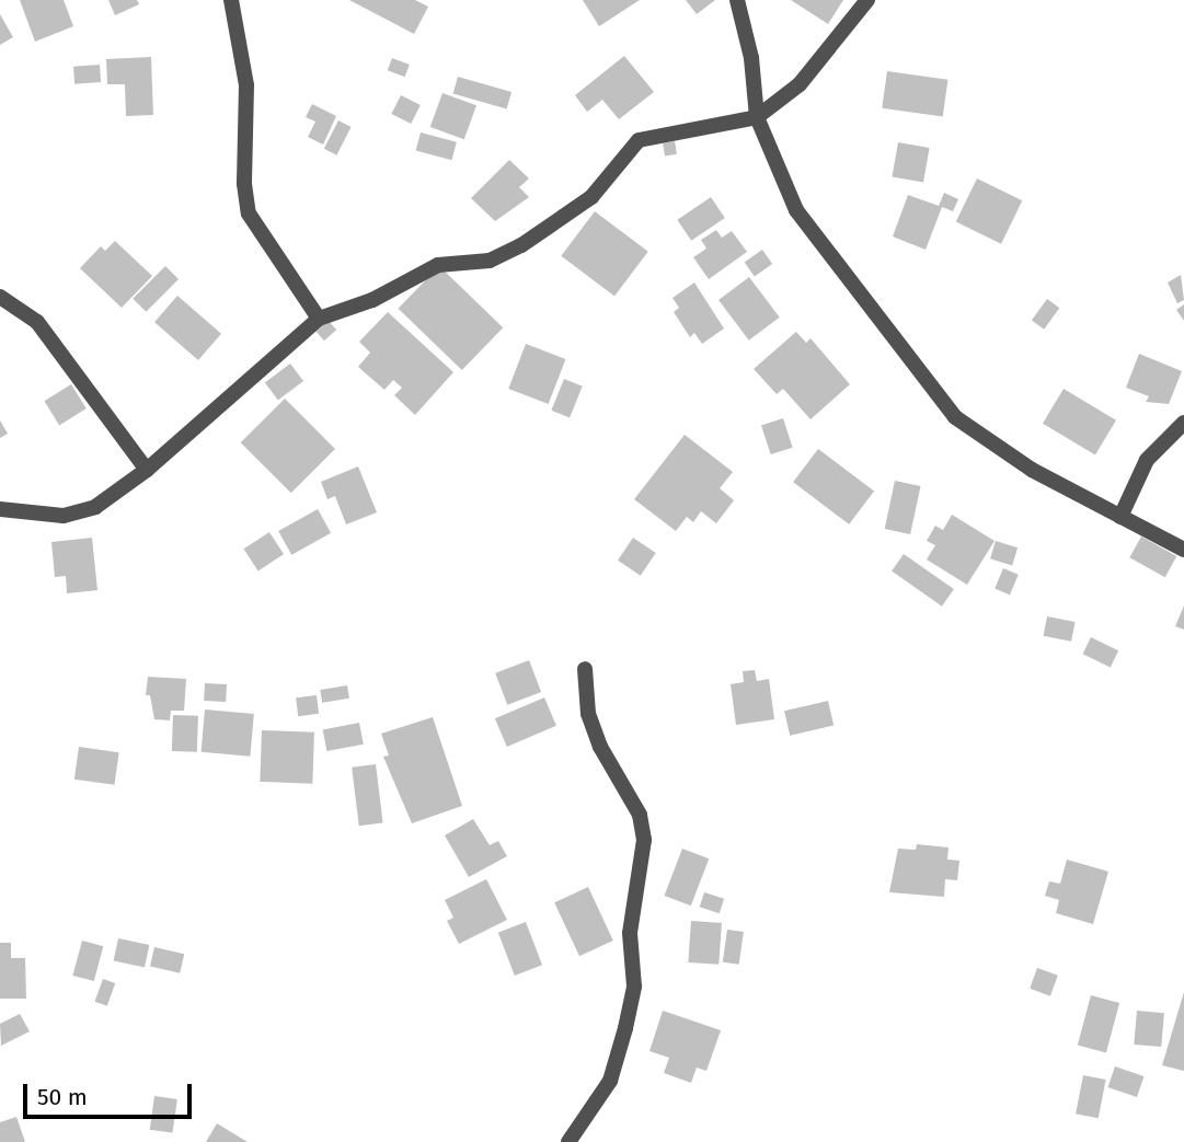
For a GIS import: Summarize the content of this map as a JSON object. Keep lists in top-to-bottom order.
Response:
{
  "scale_bar": "50 m"
}
